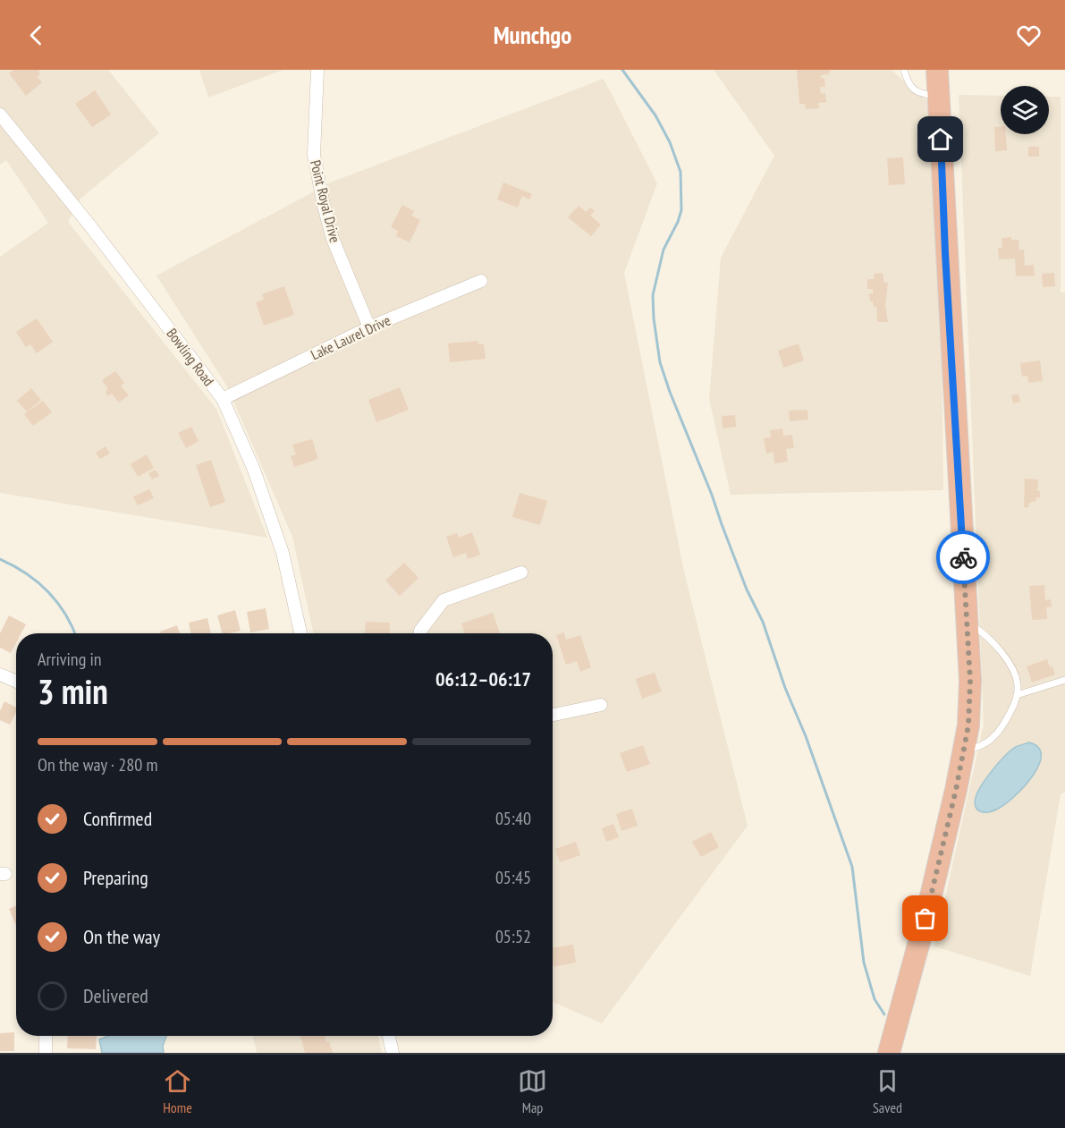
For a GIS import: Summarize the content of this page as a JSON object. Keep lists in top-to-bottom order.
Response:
{
  "streets": {
    "street": ["Point Royal Drive", "Lake Laurel Drive", "Bowling Road"]
  },
  "crossings": [
    ["Point Royal Drive", "Lake Laurel Drive"],
    ["Lake Laurel Drive", "Bowling Road"]
  ],
  "page": {
    "header": "Munchgo",
    "heading": ["3 min", "Arriving in", "06:12–06:17"],
    "bar": "On the way · 280 m",
    "list": [
      ["Confirmed", "05:40"],
      ["Preparing", "05:45"],
      ["On the way", "05:52"],
      "Delivered"
    ],
    "tabs": ["Home", "Map", "Saved"]
  }
}
